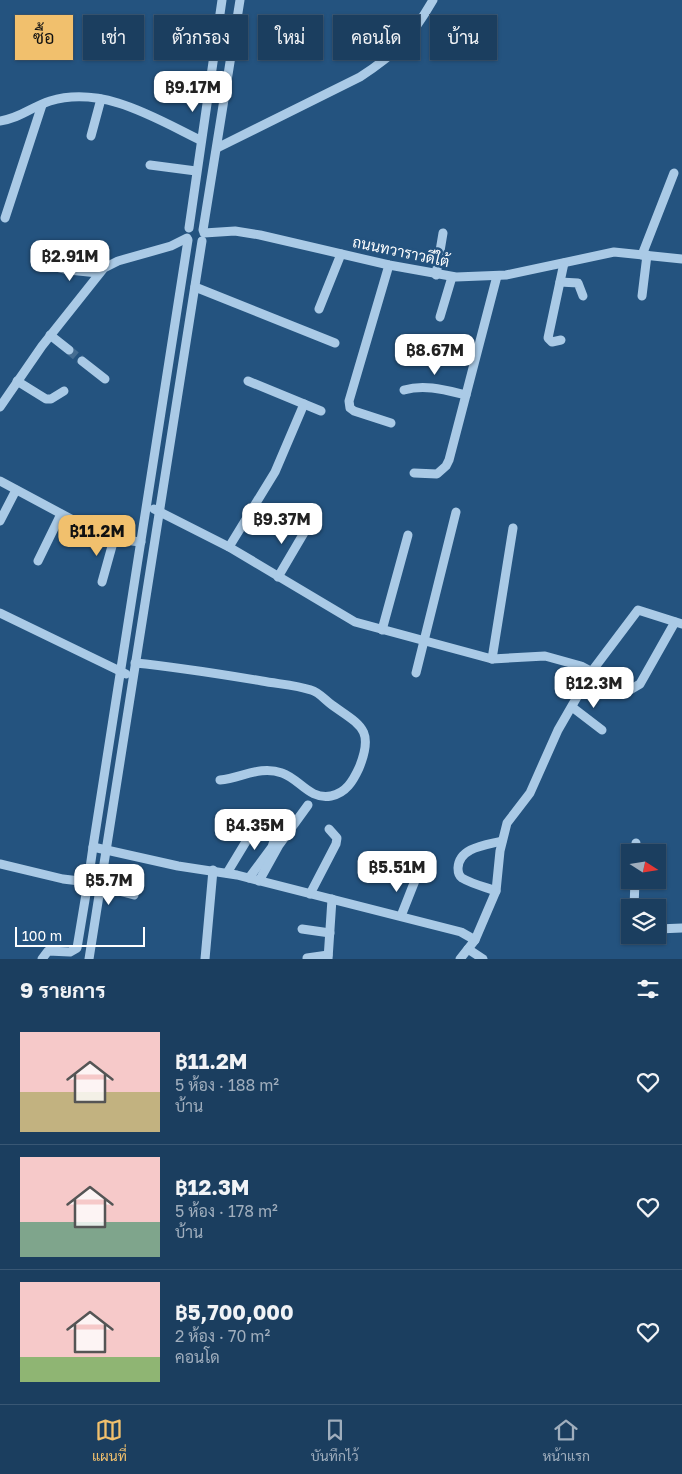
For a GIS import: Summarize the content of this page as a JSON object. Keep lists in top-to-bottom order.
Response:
{
  "streets": {
    "street": ["ถนนทวาราวดีใต้"]
  },
  "scale_bar": "100 m",
  "north": "right",
  "page": {
    "chip": [
      "ซื้อ",
      "เช่า",
      "ตัวกรอง",
      "ใหม่",
      "คอนโด",
      "บ้าน"
    ],
    "price": [
      "฿9.17M",
      "฿2.91M",
      "฿8.67M",
      "฿9.37M",
      "฿11.2M",
      "฿12.3M",
      "฿4.35M",
      "฿5.51M",
      "฿5.7M"
    ],
    "scale": "100 m",
    "heading": "9 รายการ",
    "list": [
      {
        "name": "฿11.2M",
        "note": "5 ห้อง · 188 m² · บ้าน"
      },
      {
        "name": "฿12.3M",
        "note": "5 ห้อง · 178 m² · บ้าน"
      },
      {
        "name": "฿5,700,000",
        "note": "2 ห้อง · 70 m² · คอนโด"
      }
    ],
    "tabs": ["แผนที่", "บันทึกไว้", "หน้าแรก"]
  }
}
